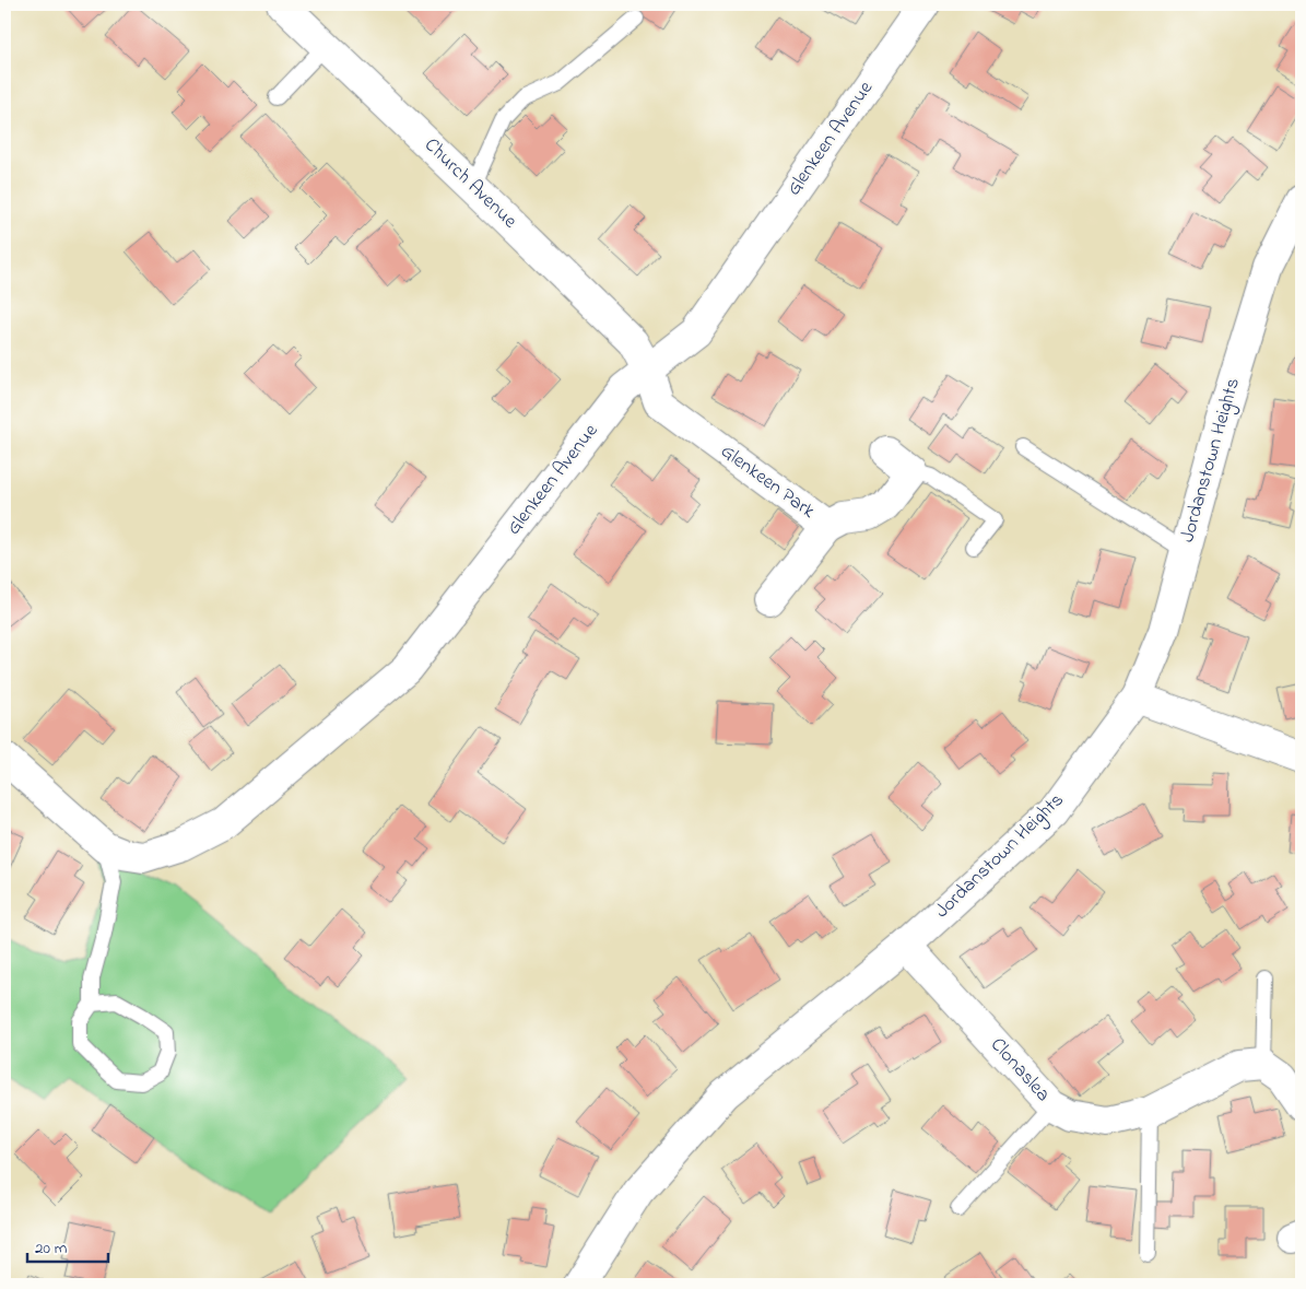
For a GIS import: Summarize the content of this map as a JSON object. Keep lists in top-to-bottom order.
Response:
{
  "streets": {
    "street": [
      "Glenkeen Avenue",
      "Church Avenue",
      "Jordanstown Heights",
      "Glenkeen Park",
      "Clonaslea"
    ]
  },
  "crossings": [
    ["Glenkeen Avenue", "Church Avenue"],
    ["Glenkeen Avenue", "Glenkeen Park"],
    ["Church Avenue", "Glenkeen Park"],
    ["Jordanstown Heights", "Clonaslea"]
  ],
  "scale_bar": "20 m"
}
